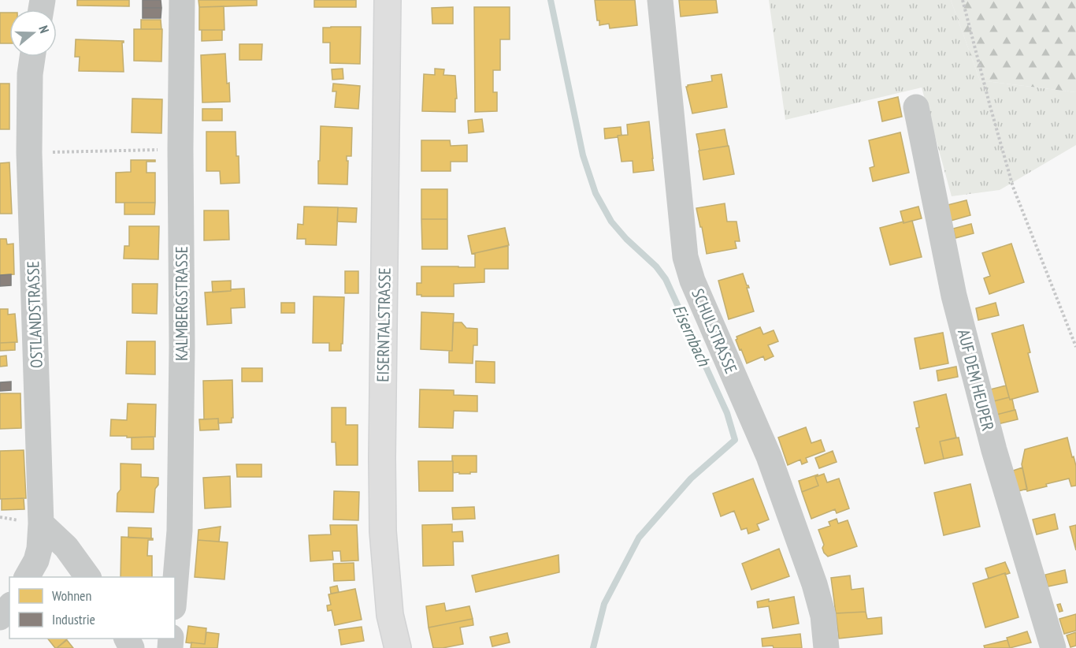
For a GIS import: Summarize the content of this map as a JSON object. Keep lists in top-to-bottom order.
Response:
{
  "streets": {
    "main road": ["EISERNTALSTRASSE"],
    "street": [
      "KALMBERGSTRASSE",
      "OSTLANDSTRASSE",
      "SCHULSTRASSE",
      "AUF DEM HEUPER"
    ]
  },
  "water": ["Eisernbach"],
  "legend": ["Wohnen", "Industrie"],
  "north": "right"
}
